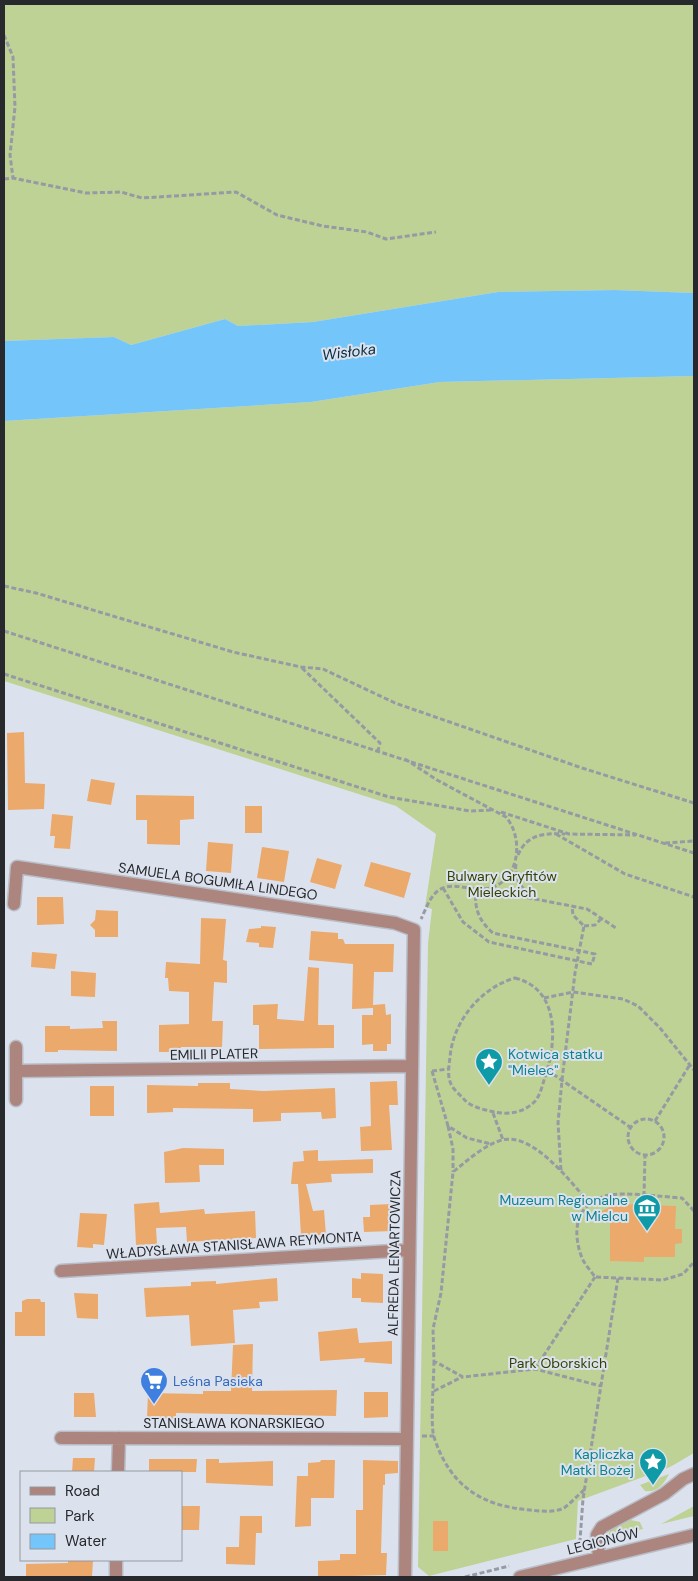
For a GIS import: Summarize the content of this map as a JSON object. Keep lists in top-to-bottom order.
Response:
{
  "streets": {
    "street": [
      "SAMUELA BOGUMIŁA LINDEGO",
      "EMILII PLATER",
      "WŁADYSŁAWA STANISŁAWA REYMONTA",
      "ALFREDA LENARTOWICZA",
      "STANISŁAWA KONARSKIEGO",
      "LEGIONÓW"
    ]
  },
  "crossings": [
    ["SAMUELA BOGUMIŁA LINDEGO", "ALFREDA LENARTOWICZA"],
    ["EMILII PLATER", "ALFREDA LENARTOWICZA"],
    ["WŁADYSŁAWA STANISŁAWA REYMONTA", "ALFREDA LENARTOWICZA"],
    ["ALFREDA LENARTOWICZA", "STANISŁAWA KONARSKIEGO"]
  ],
  "water": ["Wisłoka"],
  "parks": ["Bulwary Gryfitów Mieleckich", "Park Oborskich"],
  "places": {
    "place": ["Kotwica statku \"Mielec\"", "Kapliczka Matki Bożej"],
    "museum": ["Muzeum Regionalne w Mielcu"],
    "supermarket": ["Leśna Pasieka"]
  },
  "legend": ["Road", "Park", "Water"]
}
